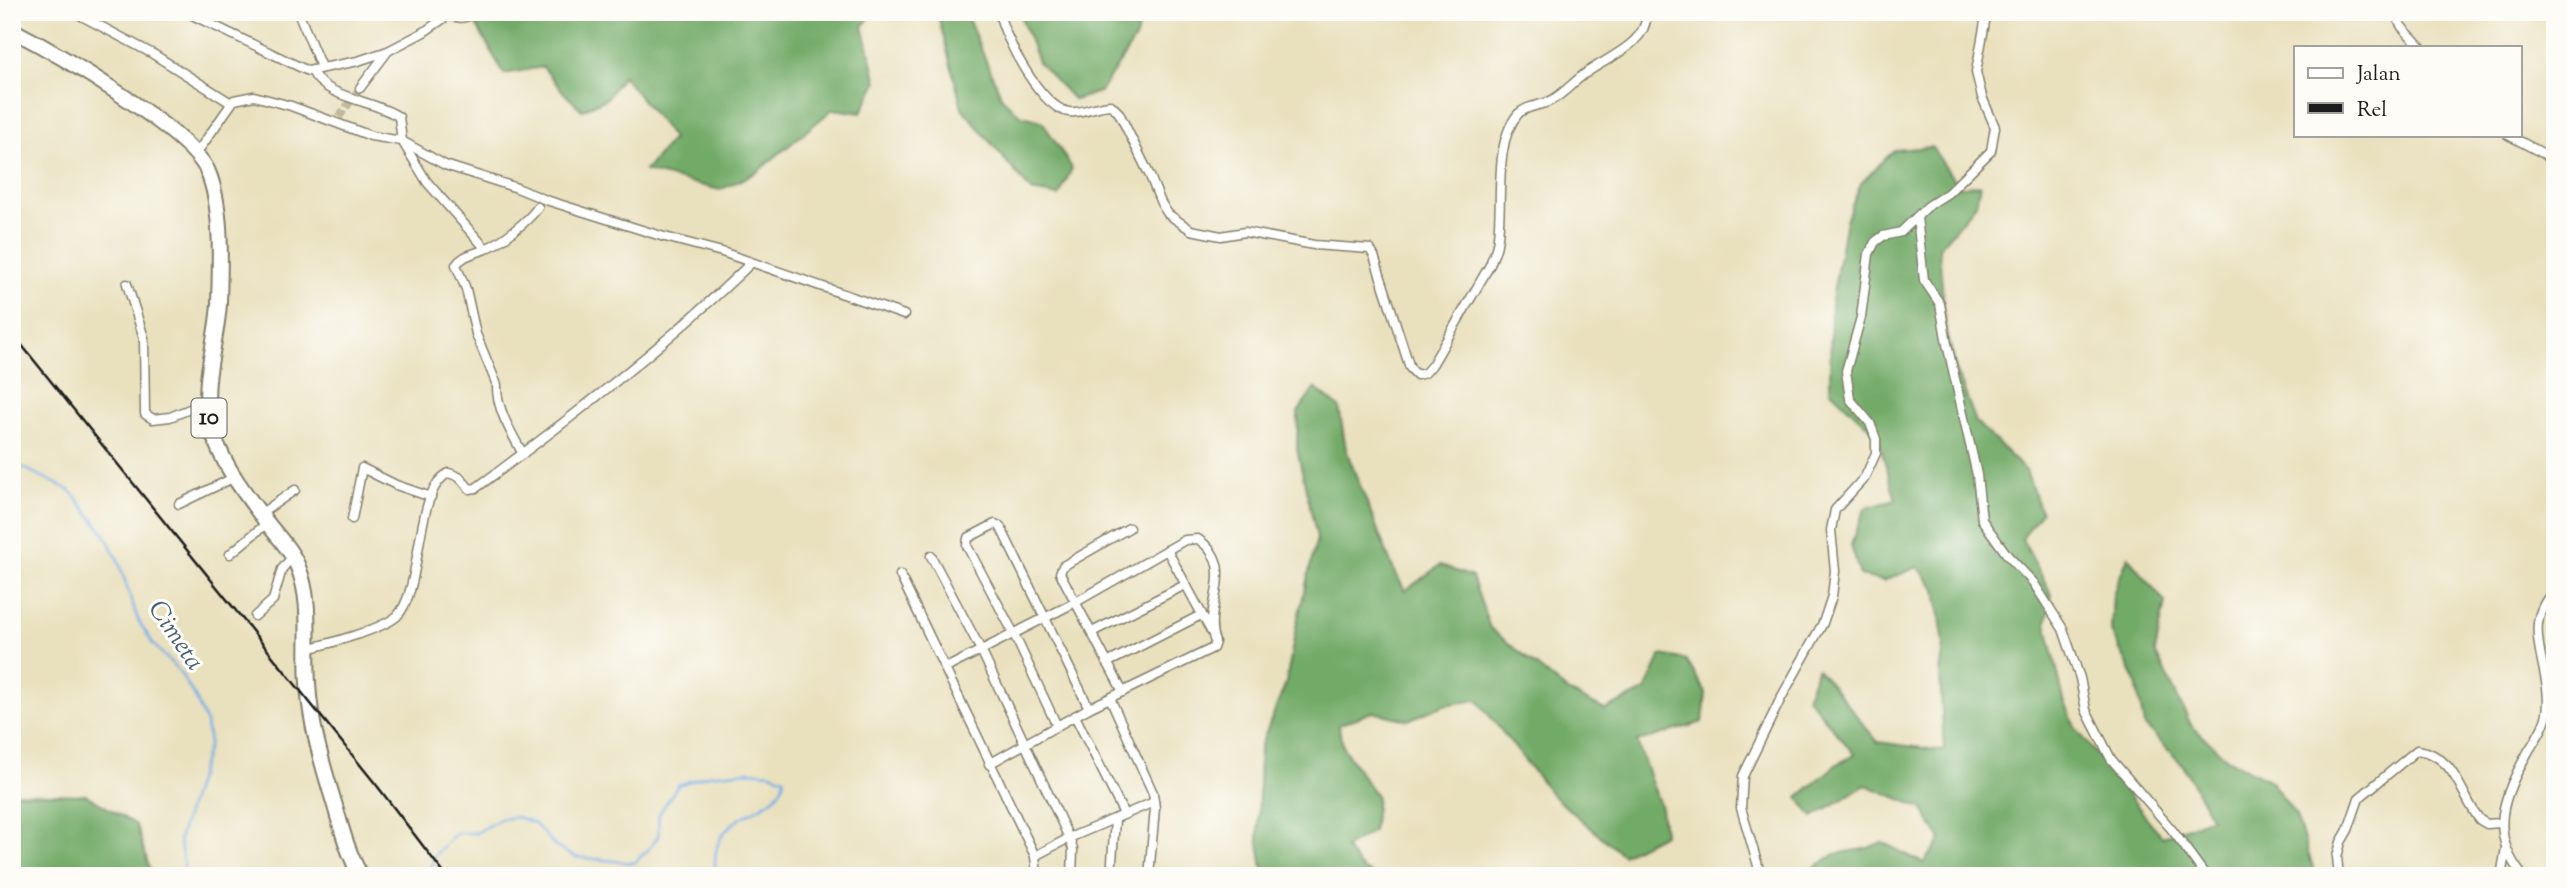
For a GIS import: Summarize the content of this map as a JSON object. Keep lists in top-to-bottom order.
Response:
{
  "streets": {
    "highway": ["10"]
  },
  "water": ["Cimeta"],
  "legend": ["Jalan", "Rel"]
}
